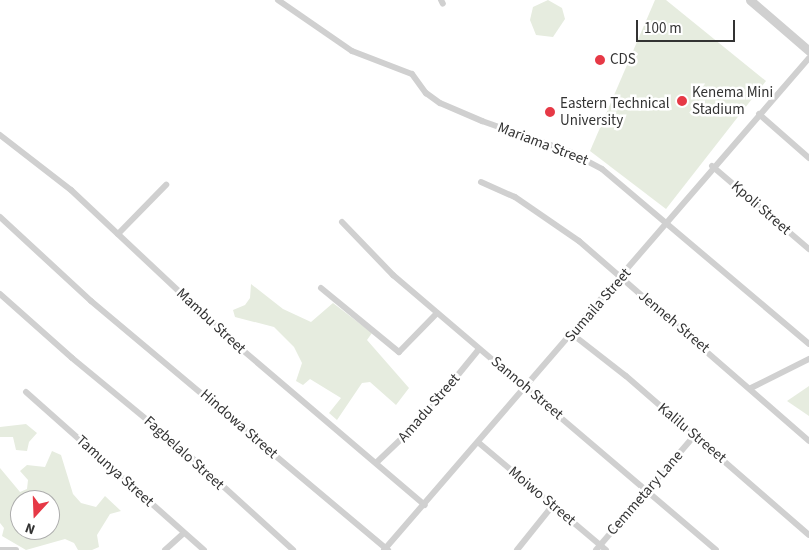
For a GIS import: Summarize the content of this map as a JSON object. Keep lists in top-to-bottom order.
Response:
{
  "streets": {
    "street": [
      "Mariama Street",
      "Kpoli Street",
      "Sumaila Street",
      "Mambu Street",
      "Jenneh Street",
      "Sannoh Street",
      "Amadu Street",
      "Hindowa Street",
      "Kalilu Streeet",
      "Fagbelalo Street",
      "Tamunya Street",
      "Cemmetary Lane",
      "Moiwo Street"
    ]
  },
  "crossings": [
    ["Mariama Street", "Sumaila Street"],
    ["Kpoli Street", "Sumaila Street"],
    ["Sumaila Street", "Mambu Street"],
    ["Sumaila Street", "Jenneh Street"],
    ["Sumaila Street", "Sannoh Street"],
    ["Sumaila Street", "Hindowa Street"],
    ["Sumaila Street", "Kalilu Streeet"],
    ["Sumaila Street", "Moiwo Street"],
    ["Mambu Street", "Amadu Street"],
    ["Sannoh Street", "Amadu Street"],
    ["Sannoh Street", "Cemmetary Lane"],
    ["Kalilu Streeet", "Cemmetary Lane"],
    ["Cemmetary Lane", "Moiwo Street"]
  ],
  "places": ["CDS", "Kenema Mini Stadium", "Eastern Technical University"],
  "scale_bar": "100 m",
  "north": "bottom"
}
